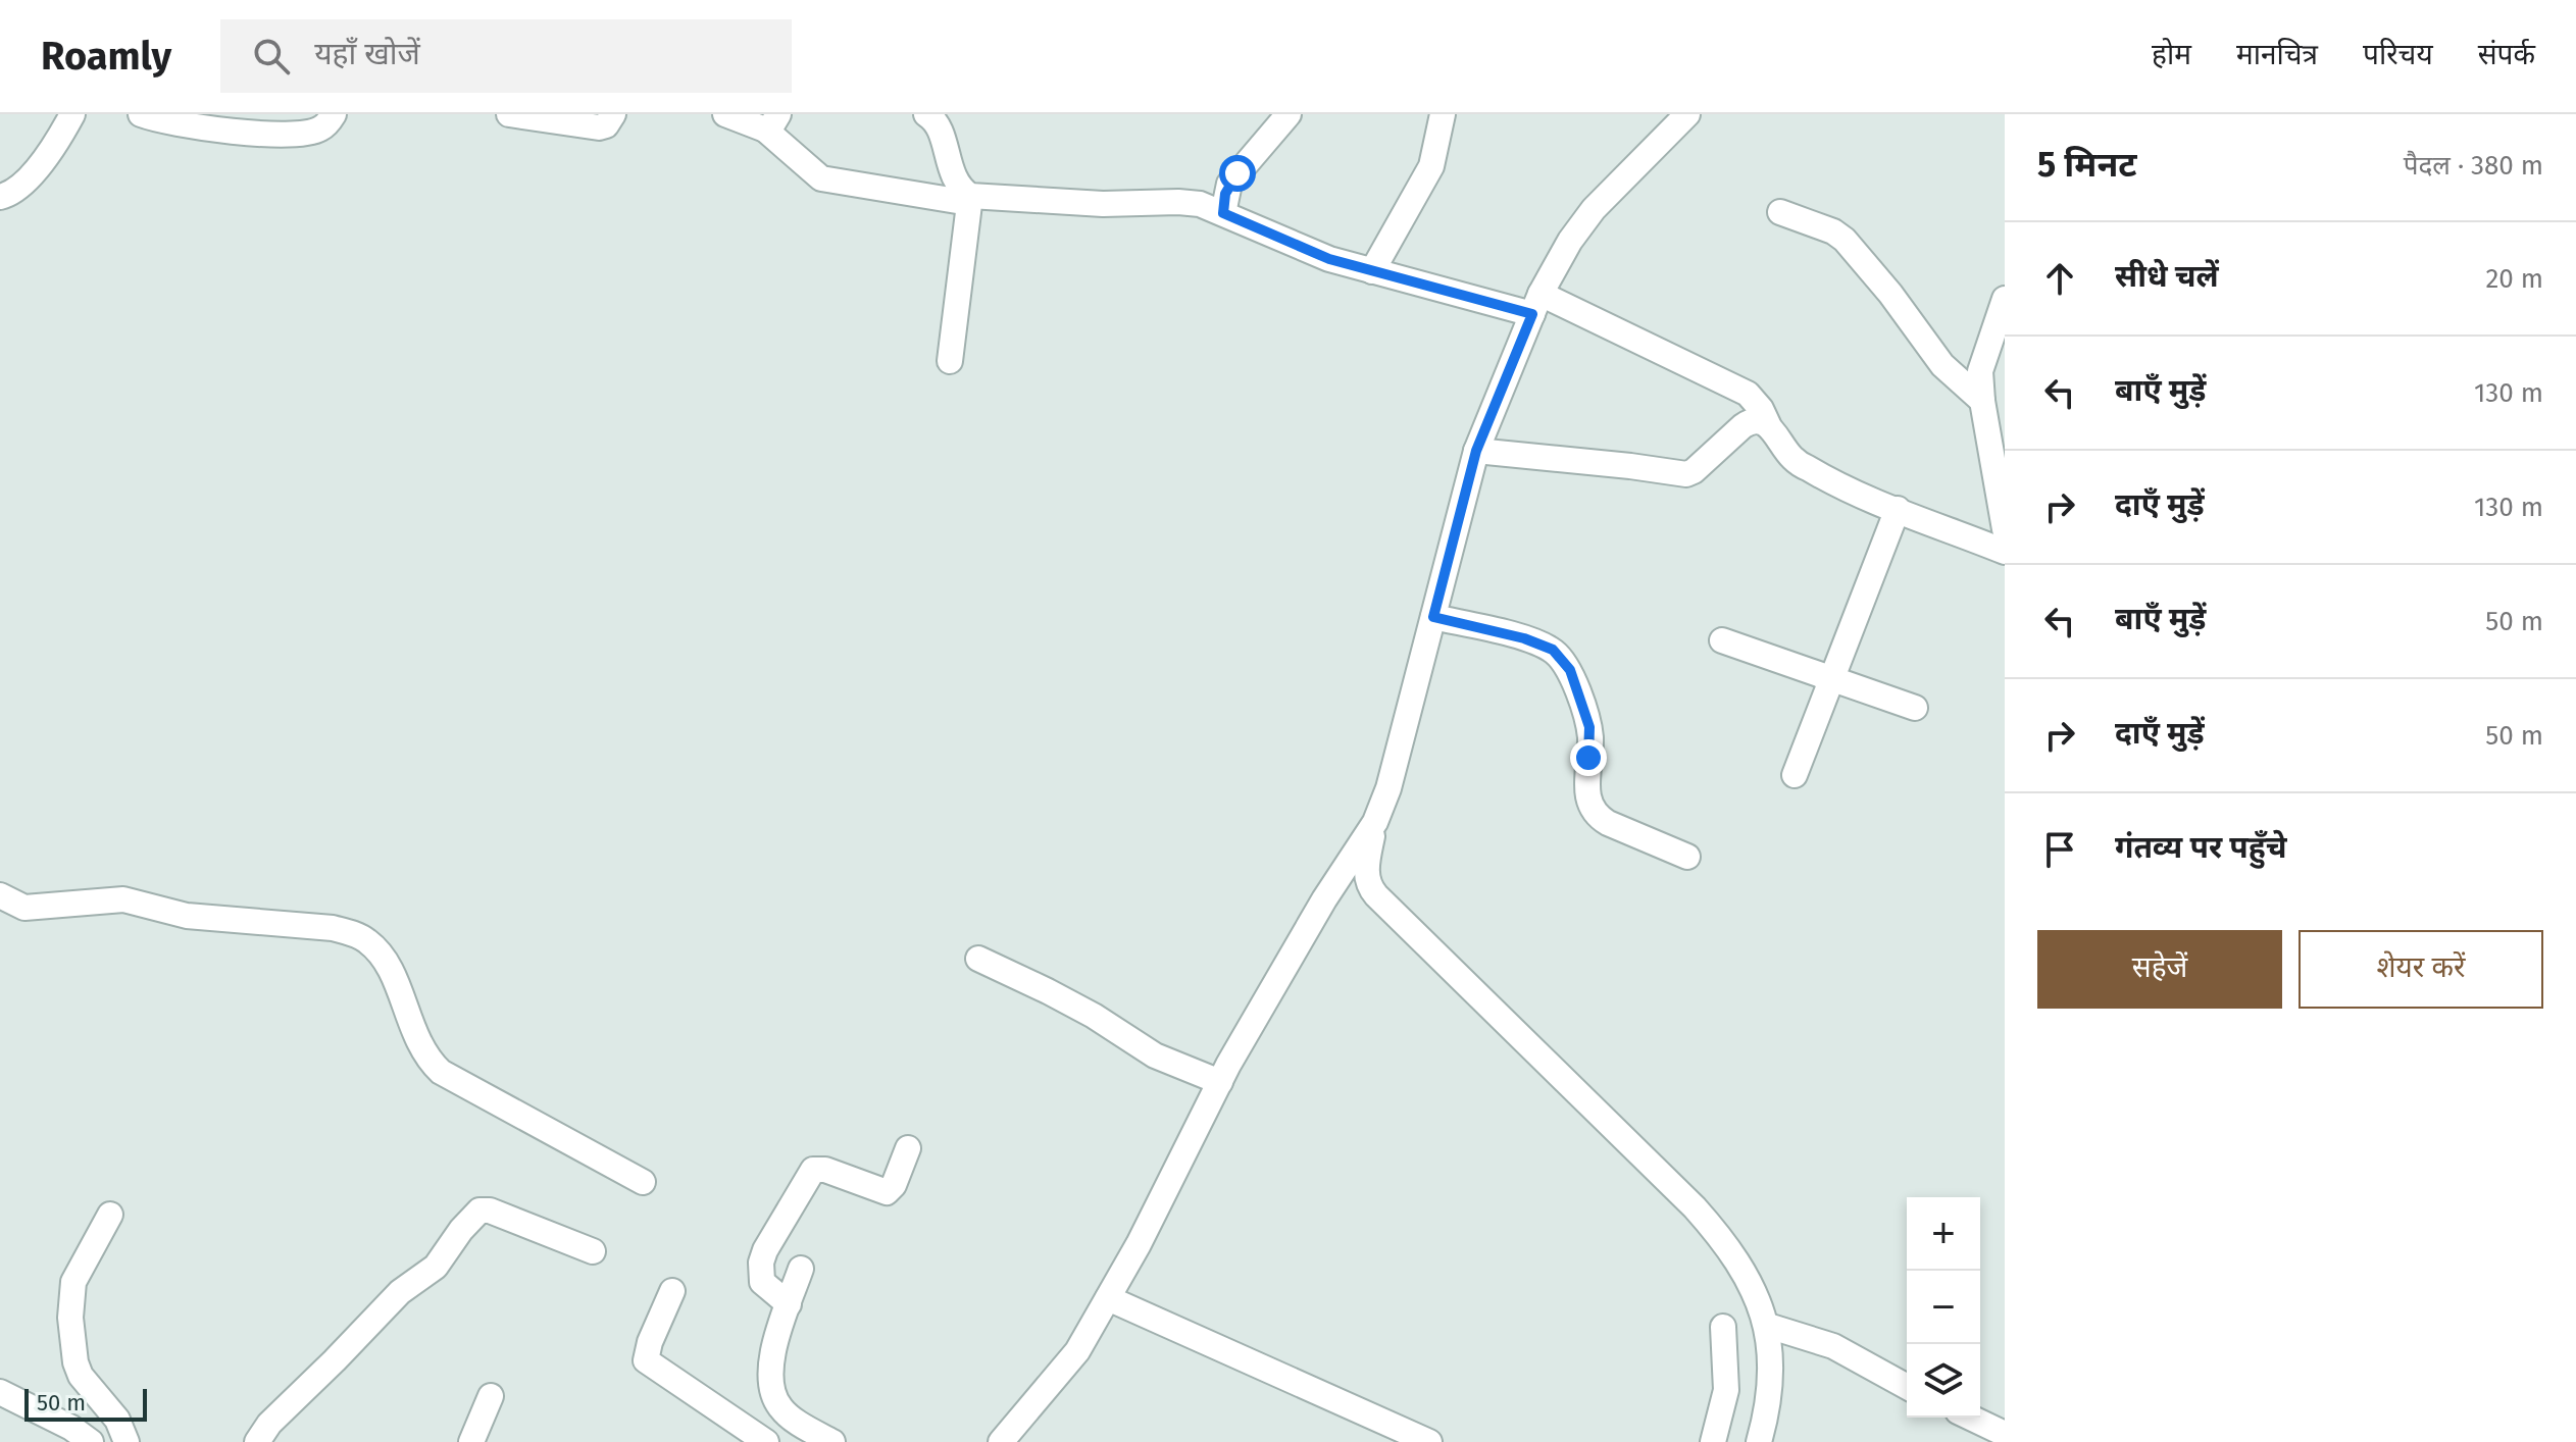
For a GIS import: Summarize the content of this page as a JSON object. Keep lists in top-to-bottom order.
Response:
{
  "scale_bar": "50 m",
  "page": {
    "header": "Roamly",
    "search": "यहाँ खोजें",
    "nav": [
      "होम",
      "मानचित्र",
      "परिचय",
      "संपर्क"
    ],
    "heading": ["5 मिनट", "पैदल · 380 m"],
    "list": [
      ["सीधे चलें", "20 m"],
      ["बाएँ मुड़ें", "130 m"],
      ["दाएँ मुड़ें", "130 m"],
      ["बाएँ मुड़ें", "50 m"],
      ["दाएँ मुड़ें", "50 m"],
      "गंतव्य पर पहुँचे"
    ],
    "buttons": ["सहेजें", "शेयर करें"],
    "map_buttons": ["+", "−"],
    "scale": "50 m"
  }
}
